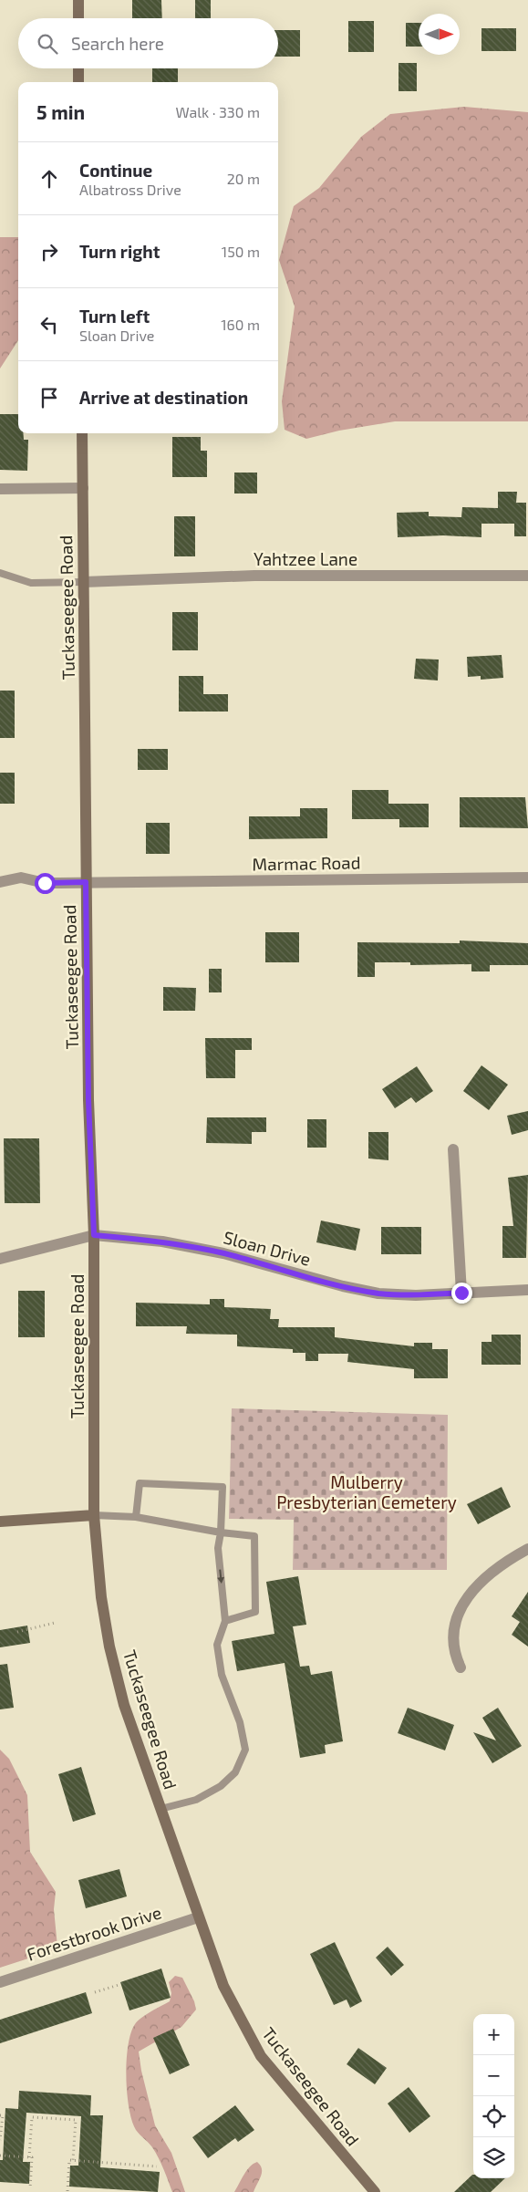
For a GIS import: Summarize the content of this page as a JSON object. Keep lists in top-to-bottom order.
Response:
{
  "streets": {
    "street": [
      "Yahtzee Lane",
      "Tuckaseegee Road",
      "Marmac Road",
      "Sloan Drive",
      "Forestbrook Drive"
    ]
  },
  "crossings": [
    ["Yahtzee Lane", "Tuckaseegee Road"],
    ["Tuckaseegee Road", "Marmac Road"],
    ["Tuckaseegee Road", "Sloan Drive"],
    ["Tuckaseegee Road", "Forestbrook Drive"]
  ],
  "parks": ["Mulberry Presbyterian Cemetery"],
  "north": "right",
  "page": {
    "search": "Search here",
    "heading": ["5 min", "Walk · 330 m"],
    "list": [
      ["Continue", "Albatross Drive", "20 m"],
      ["Turn right", "150 m"],
      ["Turn left", "Sloan Drive", "160 m"],
      "Arrive at destination"
    ],
    "map_buttons": ["+", "−"]
  }
}
